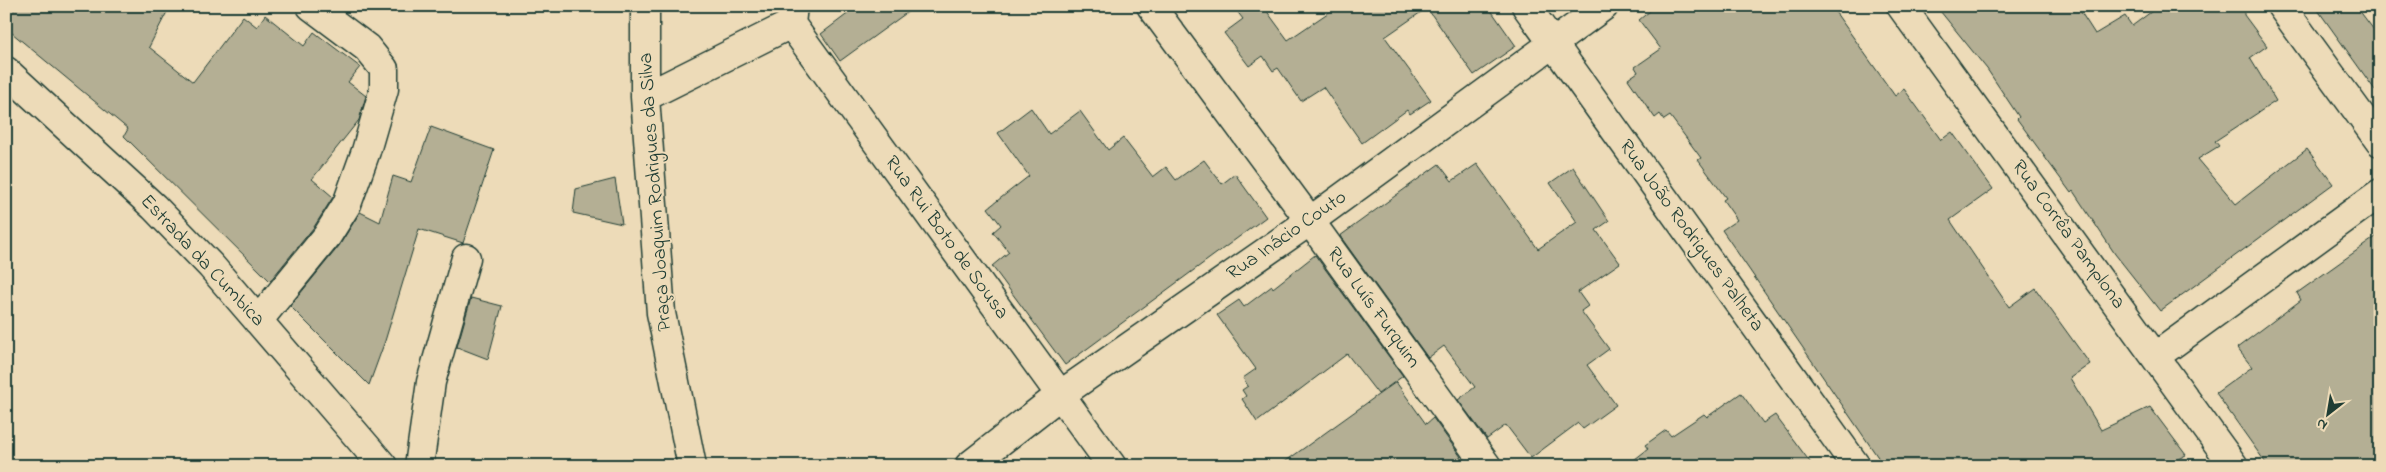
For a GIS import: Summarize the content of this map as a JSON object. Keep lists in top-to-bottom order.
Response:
{
  "streets": {
    "street": [
      "Praça Joaquim Rodrigues da Silva",
      "Rua Corrêa Pamplona",
      "Rua Inácio Couto",
      "Rua João Rodrigues Palheta",
      "Rua Rui Boto de Sousa",
      "Estrada da Cumbica",
      "Rua Luís Furquim"
    ]
  },
  "crossings": [
    ["Rua Inácio Couto", "Rua João Rodrigues Palheta"],
    ["Rua Inácio Couto", "Rua Rui Boto de Sousa"],
    ["Rua Inácio Couto", "Rua Luís Furquim"]
  ],
  "north": "bottom left"
}
